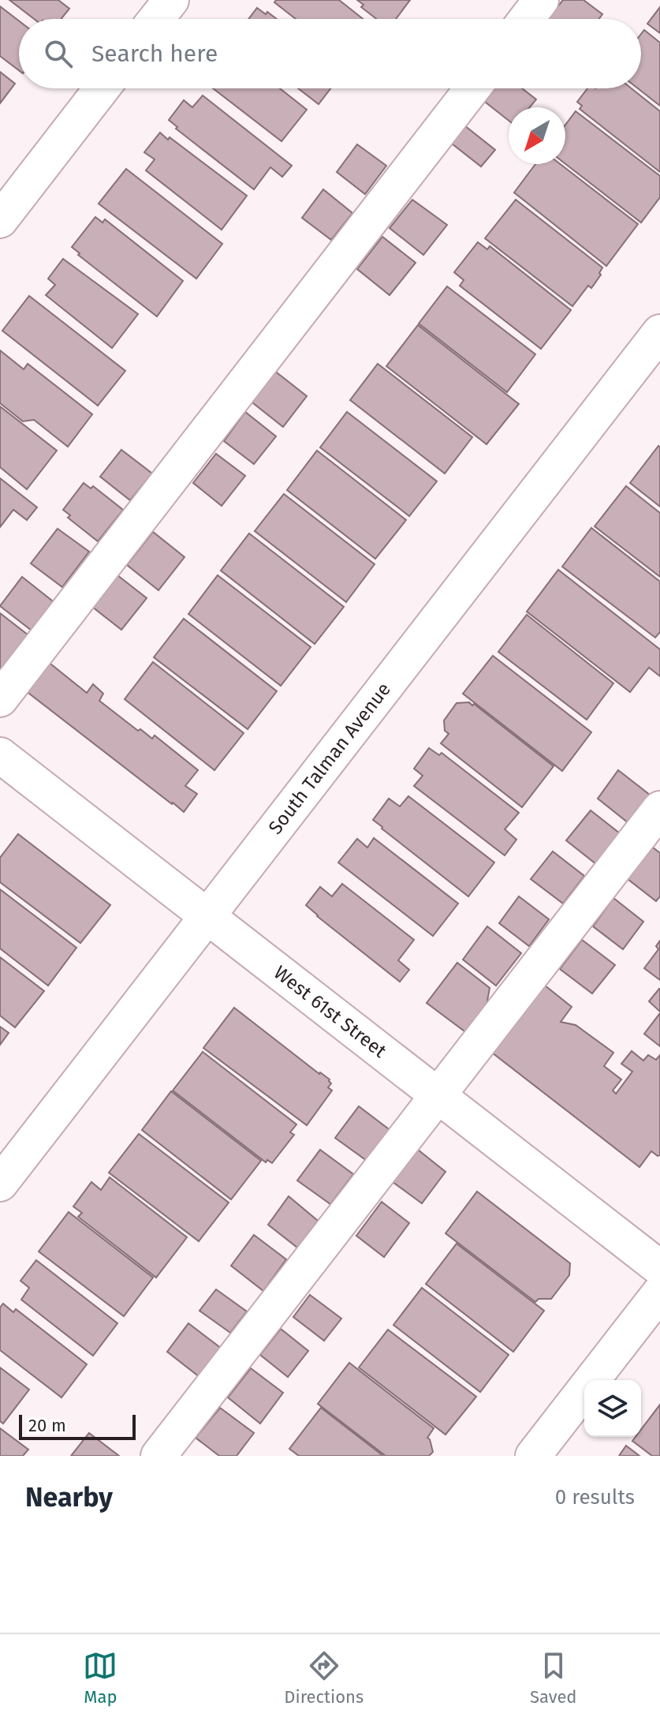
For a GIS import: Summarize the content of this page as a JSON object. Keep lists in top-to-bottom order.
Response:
{
  "streets": {
    "street": ["South Talman Avenue", "West 61st Street"]
  },
  "crossings": [
    ["South Talman Avenue", "West 61st Street"]
  ],
  "scale_bar": "20 m",
  "north": "bottom left",
  "page": {
    "search": "Search here",
    "scale": "20 m",
    "heading": ["Nearby", "0 results"],
    "nav": ["Map", "Directions", "Saved"]
  }
}
